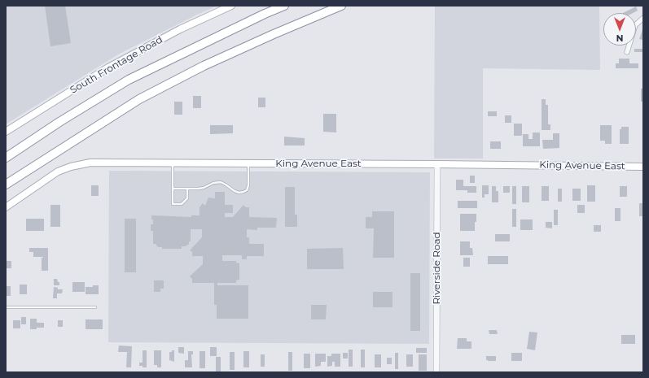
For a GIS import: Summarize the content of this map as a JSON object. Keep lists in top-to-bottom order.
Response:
{
  "streets": {
    "main road": ["South Frontage Road", "King Avenue East"],
    "street": ["Riverside Road"]
  },
  "crossings": [
    ["King Avenue East", "Riverside Road"]
  ],
  "north": "bottom"
}
